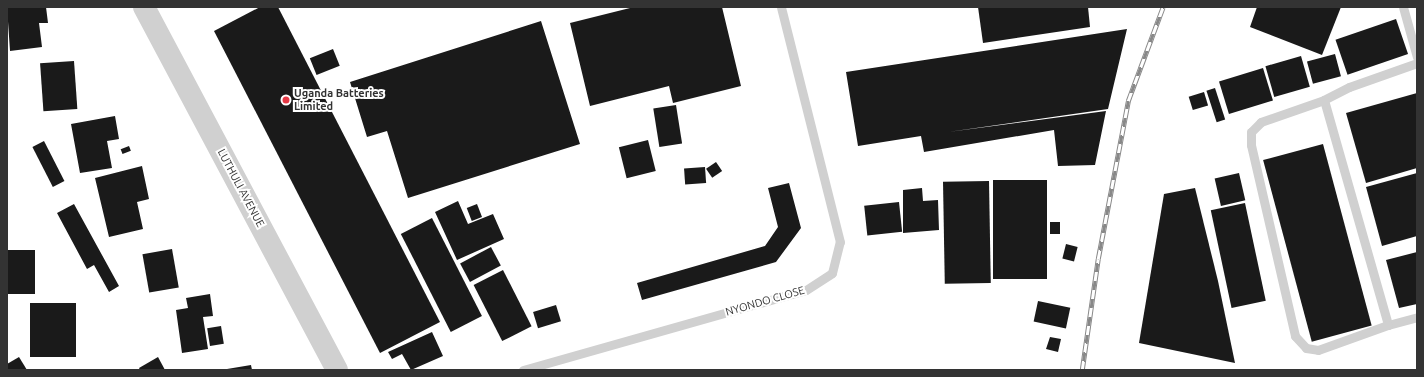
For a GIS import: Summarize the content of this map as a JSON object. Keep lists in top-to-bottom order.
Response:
{
  "streets": {
    "street": ["LUTHULI AVENUE"],
    "lane": ["NYONDO CLOSE"]
  },
  "places": ["Uganda Batteries Limited"]
}
